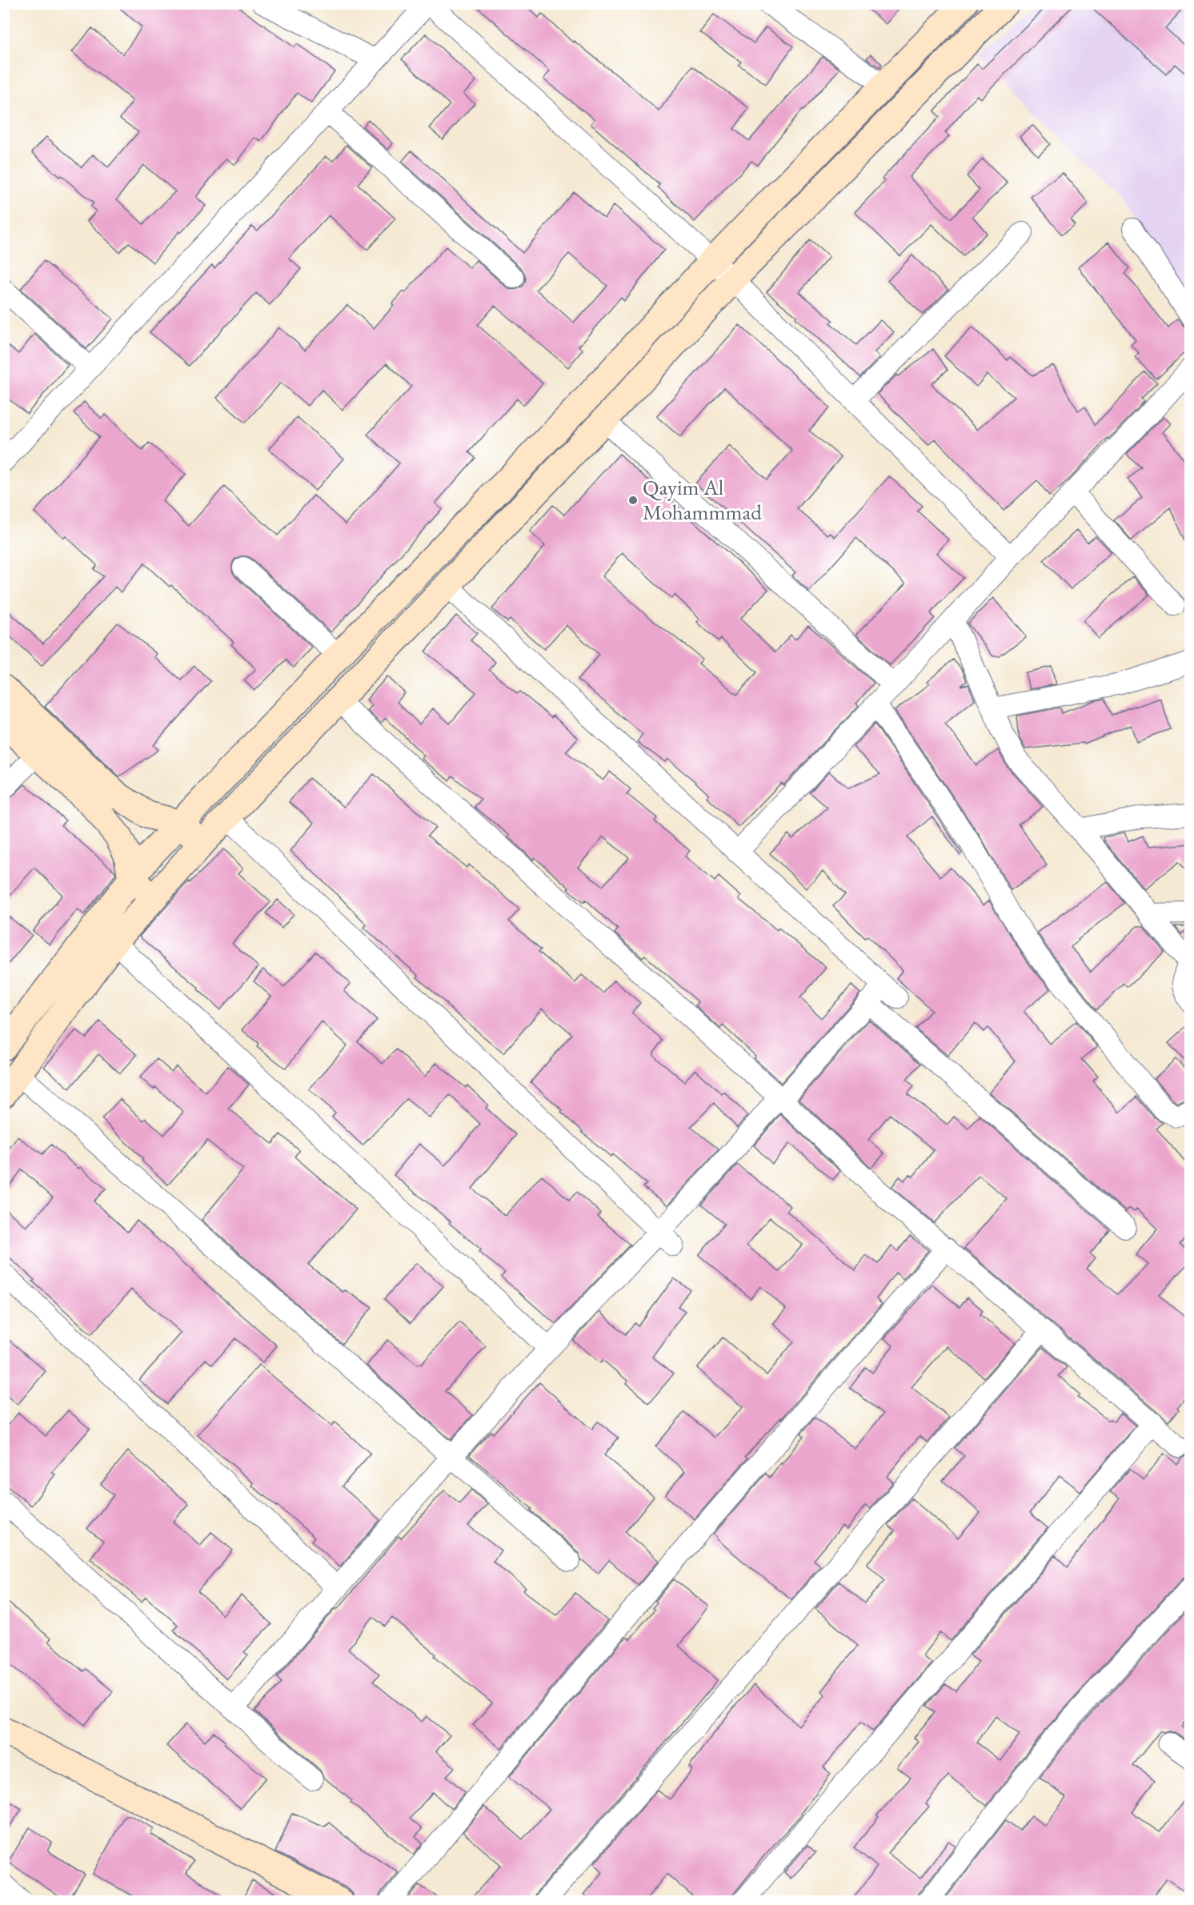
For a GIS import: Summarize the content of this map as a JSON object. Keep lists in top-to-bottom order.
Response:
{
  "places": ["Qayim Al Mohammmad"]
}
